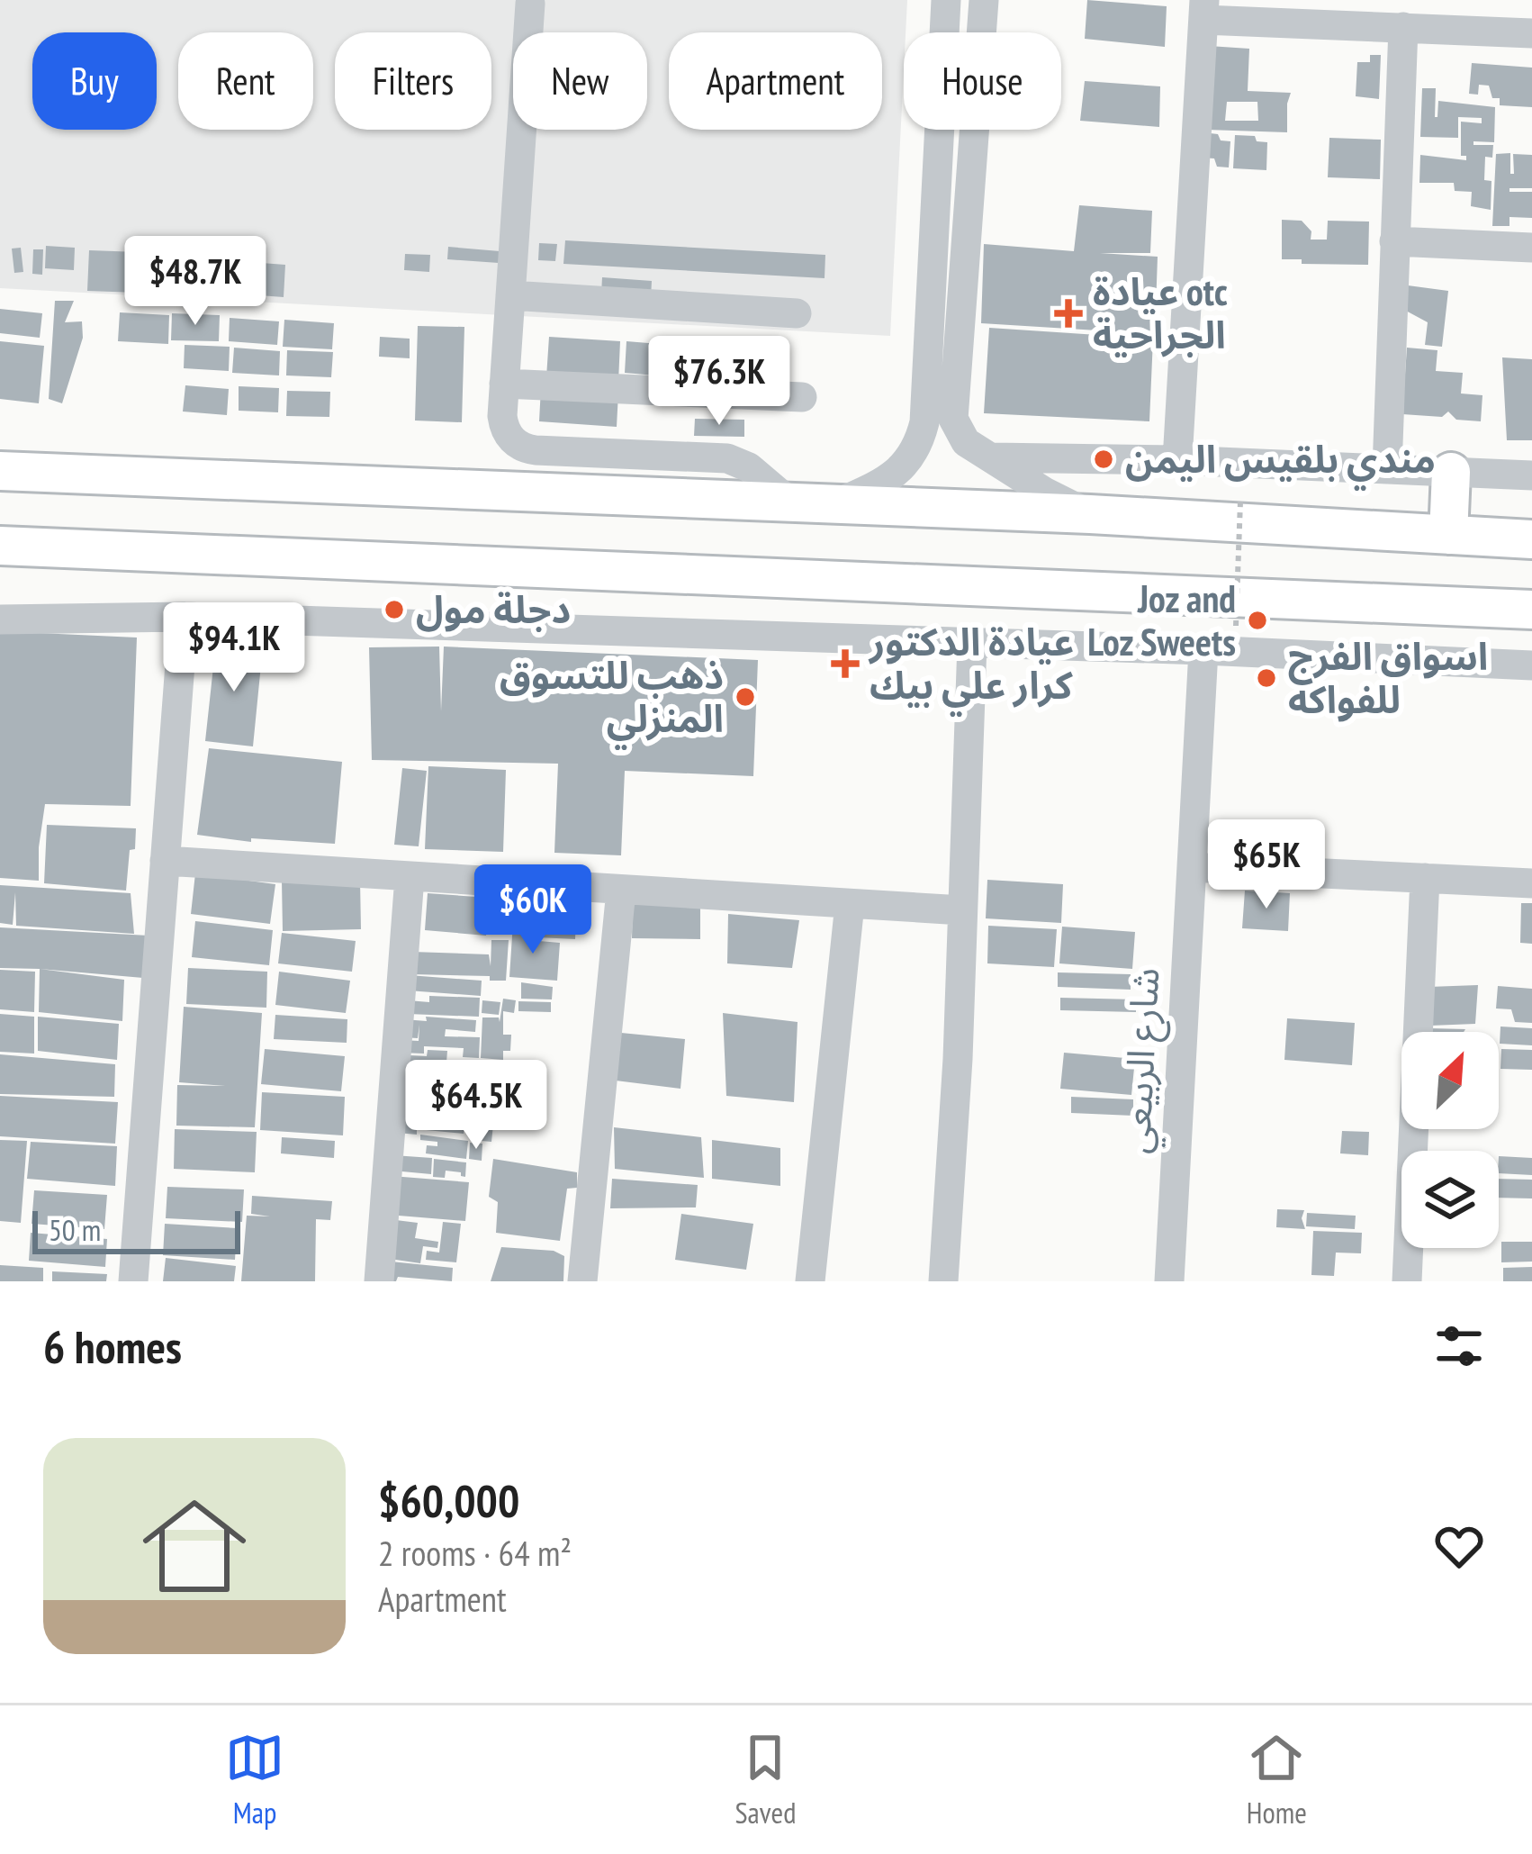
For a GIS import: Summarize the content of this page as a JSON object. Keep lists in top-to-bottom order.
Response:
{
  "streets": {
    "street": ["شارع الربيعي"]
  },
  "places": {
    "health": ["عيادة otc الجراحية", "عيادة الدكتور كرار علي بيك"],
    "other": [
      "مندي بلقيس اليمن",
      "دجلة مول",
      "Joz and Loz Sweets",
      "اسواق الفرج للفواكه",
      "ذهب للتسوق المنزلي"
    ]
  },
  "scale_bar": "50 m",
  "north": "top right",
  "page": {
    "chip": [
      "Buy",
      "Rent",
      "Filters",
      "New",
      "Apartment",
      "House"
    ],
    "price": [
      "$48.7K",
      "$76.3K",
      "$94.1K",
      "$65K",
      "$60K",
      "$64.5K"
    ],
    "scale": "50 m",
    "heading": "6 homes",
    "list": [
      {
        "name": "$60,000",
        "note": "2 rooms · 64 m² · Apartment"
      }
    ],
    "tabs": ["Map", "Saved", "Home"]
  }
}
